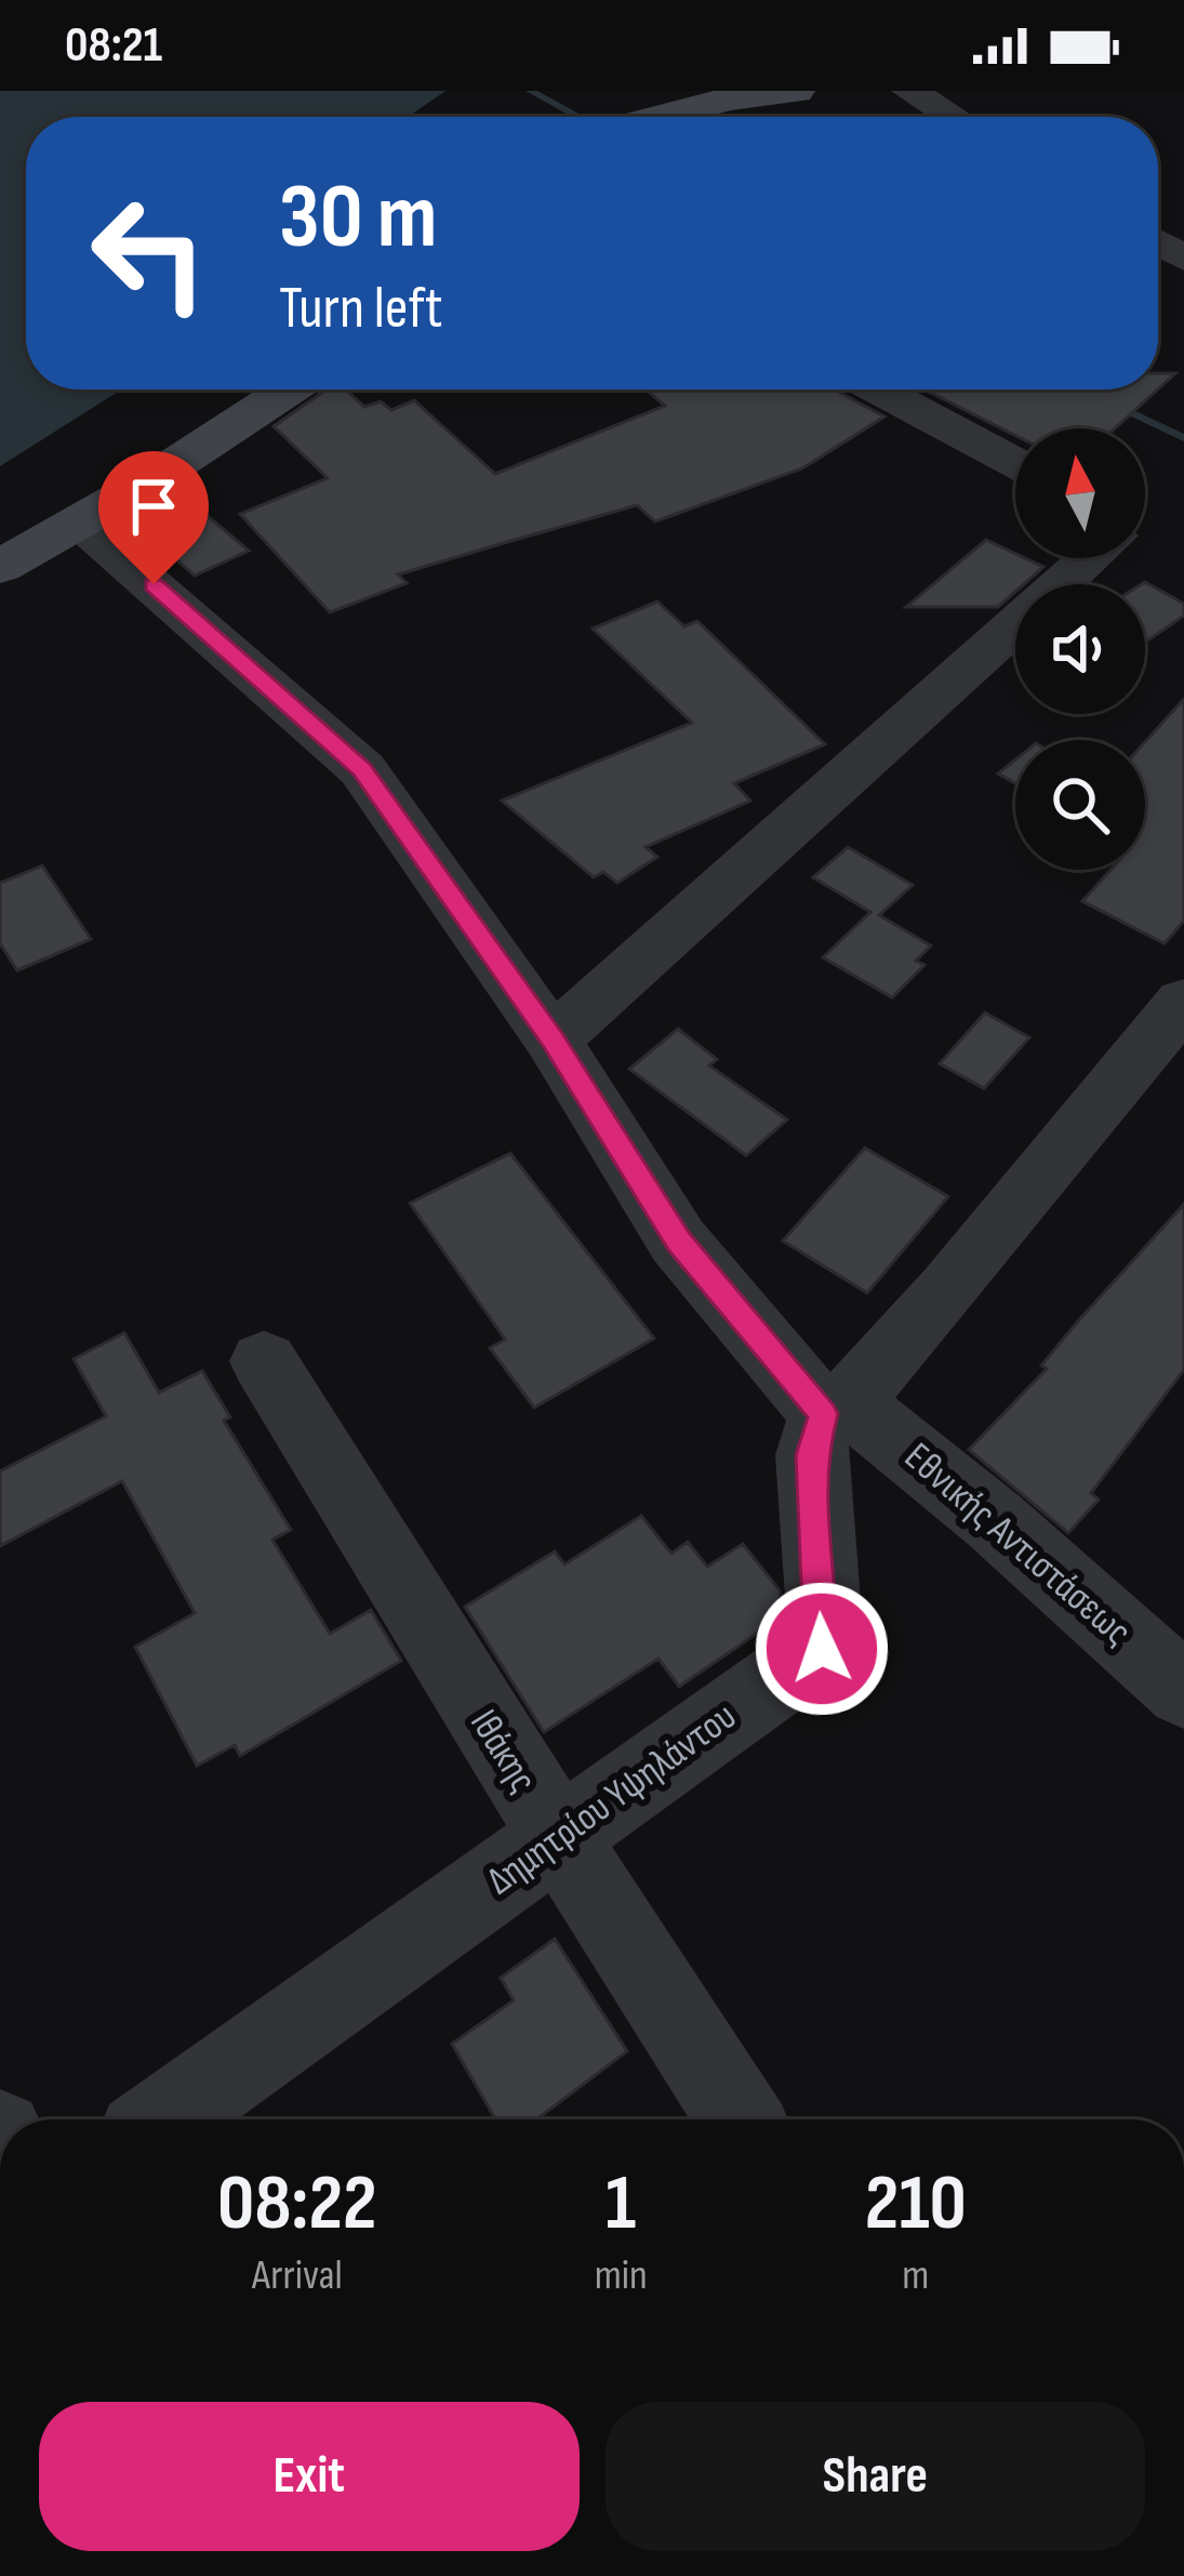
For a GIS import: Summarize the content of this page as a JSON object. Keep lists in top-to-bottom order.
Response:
{
  "streets": {
    "street": ["Εθνικής Αντιστάσεως", "Ιθάκης", "Δημητρίου Υψηλάντου"]
  },
  "crossings": [
    ["Εθνικής Αντιστάσεως", "Δημητρίου Υψηλάντου"],
    ["Ιθάκης", "Δημητρίου Υψηλάντου"]
  ],
  "north": "top",
  "page": {
    "status": "08:21",
    "turn": ["30 m", "Turn left"],
    "eta": [
      "08:22",
      "Arrival",
      "1",
      "min",
      "210",
      "m"
    ],
    "buttons": ["Exit", "Share"]
  }
}
